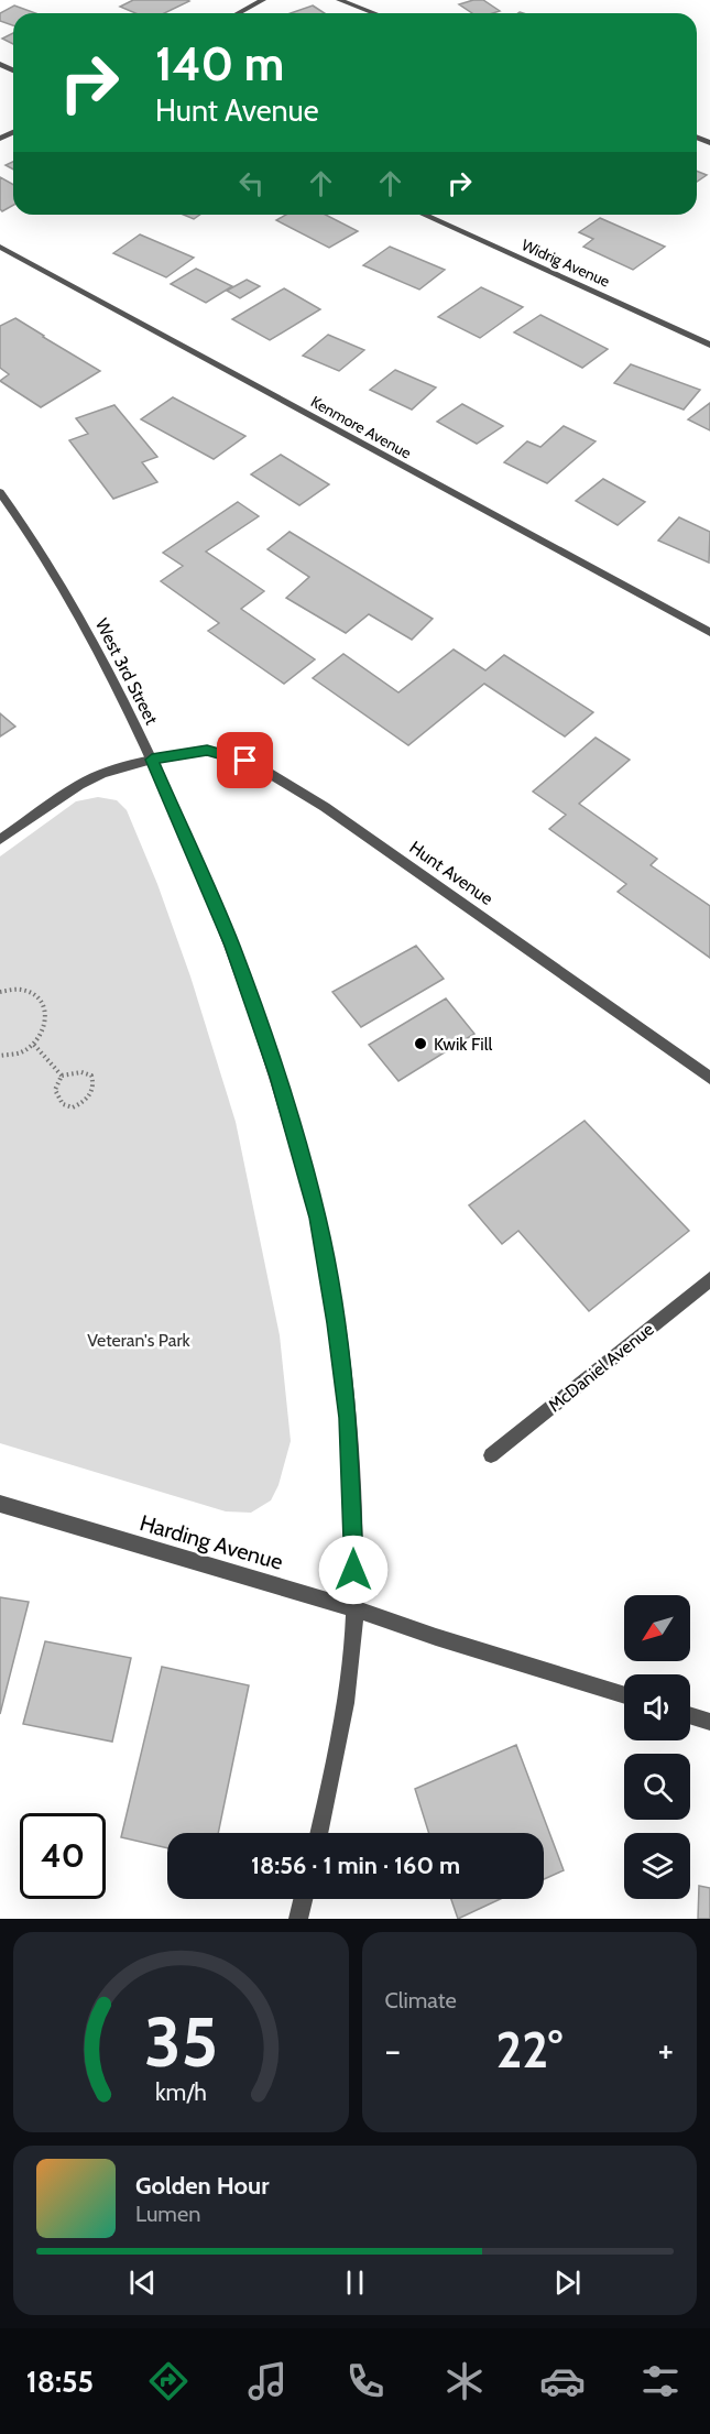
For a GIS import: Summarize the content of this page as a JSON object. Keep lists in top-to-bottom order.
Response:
{
  "streets": {
    "street": [
      "Widrig Avenue",
      "Kenmore Avenue",
      "West 3rd Street",
      "Hunt Avenue",
      "McDaniel Avenue",
      "Harding Avenue"
    ]
  },
  "crossings": [
    ["West 3rd Street", "Hunt Avenue"],
    ["West 3rd Street", "Harding Avenue"]
  ],
  "parks": ["Veteran's Park"],
  "places": ["Kwik Fill"],
  "north": "bottom left",
  "page": {
    "turn": ["140 m", "Hunt Avenue"],
    "limit": "40",
    "trip": "18:56 · 1 min · 160 m",
    "tile": "Climate",
    "heat": ["−", "22°", "+"],
    "song": ["Golden Hour", "Lumen"],
    "tabs": "18:55",
    "gauge": ["35", "km/h"]
  }
}
